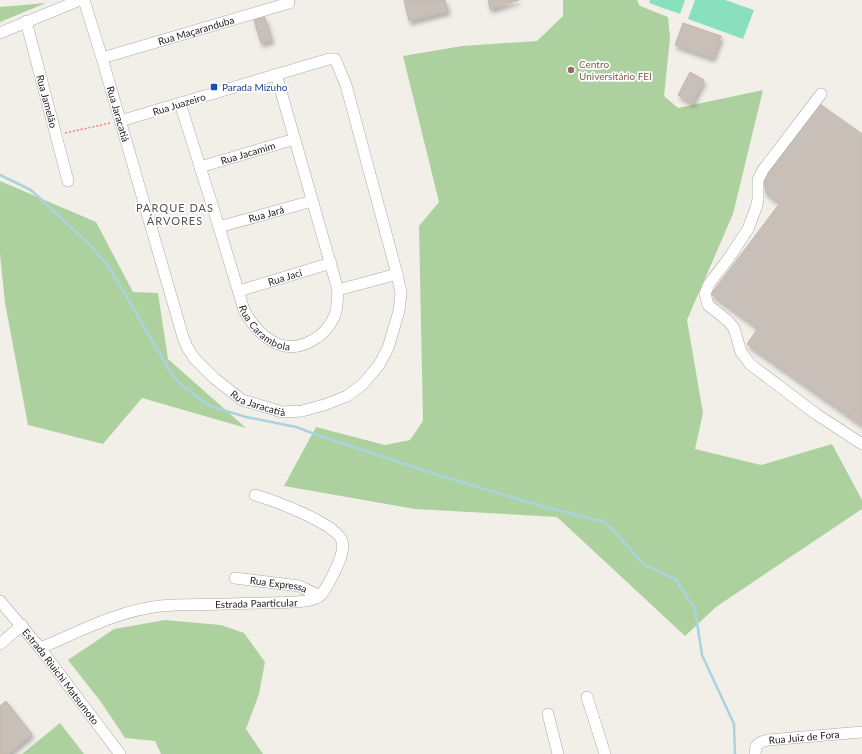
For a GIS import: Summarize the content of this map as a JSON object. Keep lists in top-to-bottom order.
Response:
{
  "streets": {
    "street": [
      "Rua Maçaranduba",
      "Rua Jamelão",
      "Rua Juazeiro",
      "Rua Jaracatiá",
      "Rua Jacamim",
      "Rua Jará",
      "Rua Jaci",
      "Rua Carambola",
      "Rua Expressa",
      "Estrada Paarticular",
      "Estrada Riuichi Matsumoto",
      "Rua Juiz de Fora"
    ]
  },
  "crossings": [
    ["Rua Maçaranduba", "Rua Jaracatiá"],
    ["Rua Juazeiro", "Rua Jaracatiá"],
    ["Rua Juazeiro", "Rua Carambola"],
    ["Rua Jacamim", "Rua Carambola"],
    ["Rua Jará", "Rua Carambola"],
    ["Rua Jaci", "Rua Carambola"],
    ["Rua Expressa", "Estrada Paarticular"],
    ["Estrada Paarticular", "Estrada Riuichi Matsumoto"]
  ],
  "districts": ["PARQUE DAS ÁRVORES"],
  "places": {
    "other": ["Centro Universitário FEI"],
    "transit": ["Parada Mizuho"]
  }
}
